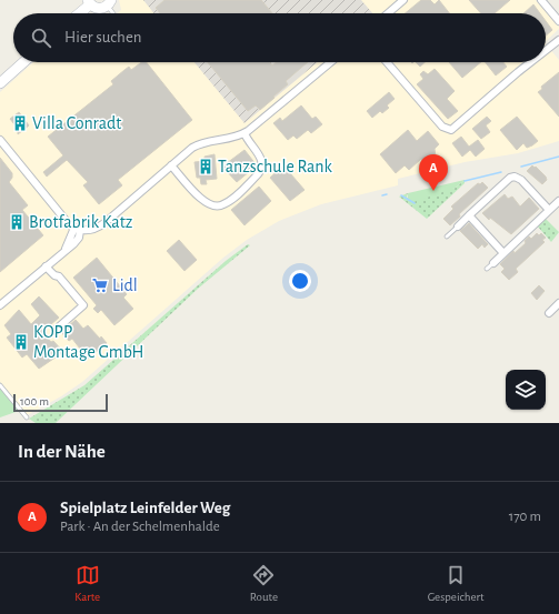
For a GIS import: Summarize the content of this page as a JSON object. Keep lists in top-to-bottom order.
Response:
{
  "places": {
    "building": [
      "Villa Conradt",
      "Tanzschule Rank",
      "Brotfabrik Katz",
      "KOPP Montage GmbH"
    ],
    "supermarket": ["Lidl"]
  },
  "scale_bar": "100 m",
  "page": {
    "search": "Hier suchen",
    "pins": "A",
    "scale": "100 m",
    "heading": "In der Nähe",
    "list": [
      {
        "mark": "A",
        "name": "Spielplatz Leinfelder Weg",
        "note": "Park · An der Schelmenhalde",
        "value": "170 m"
      }
    ],
    "nav": ["Karte", "Route", "Gespeichert"]
  }
}
